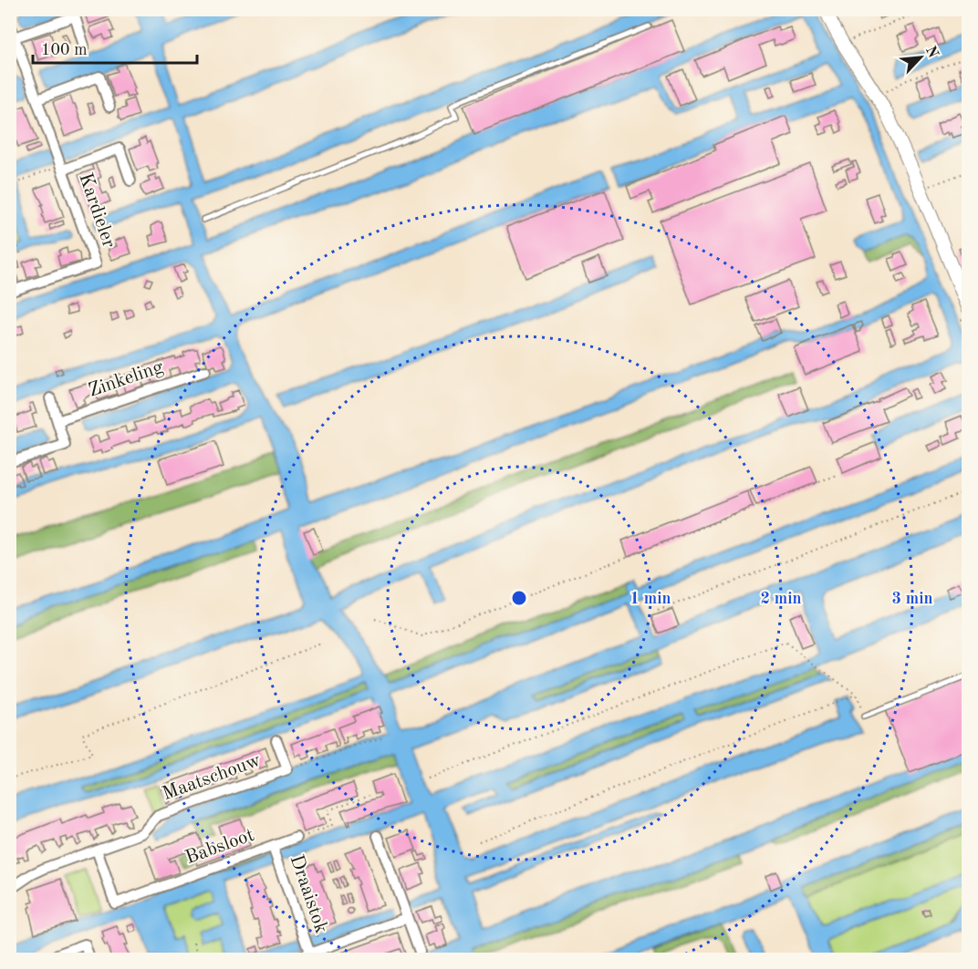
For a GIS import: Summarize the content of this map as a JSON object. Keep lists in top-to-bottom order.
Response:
{
  "streets": {
    "street": [
      "Kardieler",
      "Zinkeling",
      "Maatschouw",
      "Babsloot",
      "Draaistok"
    ]
  },
  "crossings": [
    ["Maatschouw", "Babsloot"],
    ["Babsloot", "Draaistok"]
  ],
  "scale_bar": "100 m",
  "north": "top right",
  "rings": ["1 min", "2 min", "3 min"]
}
